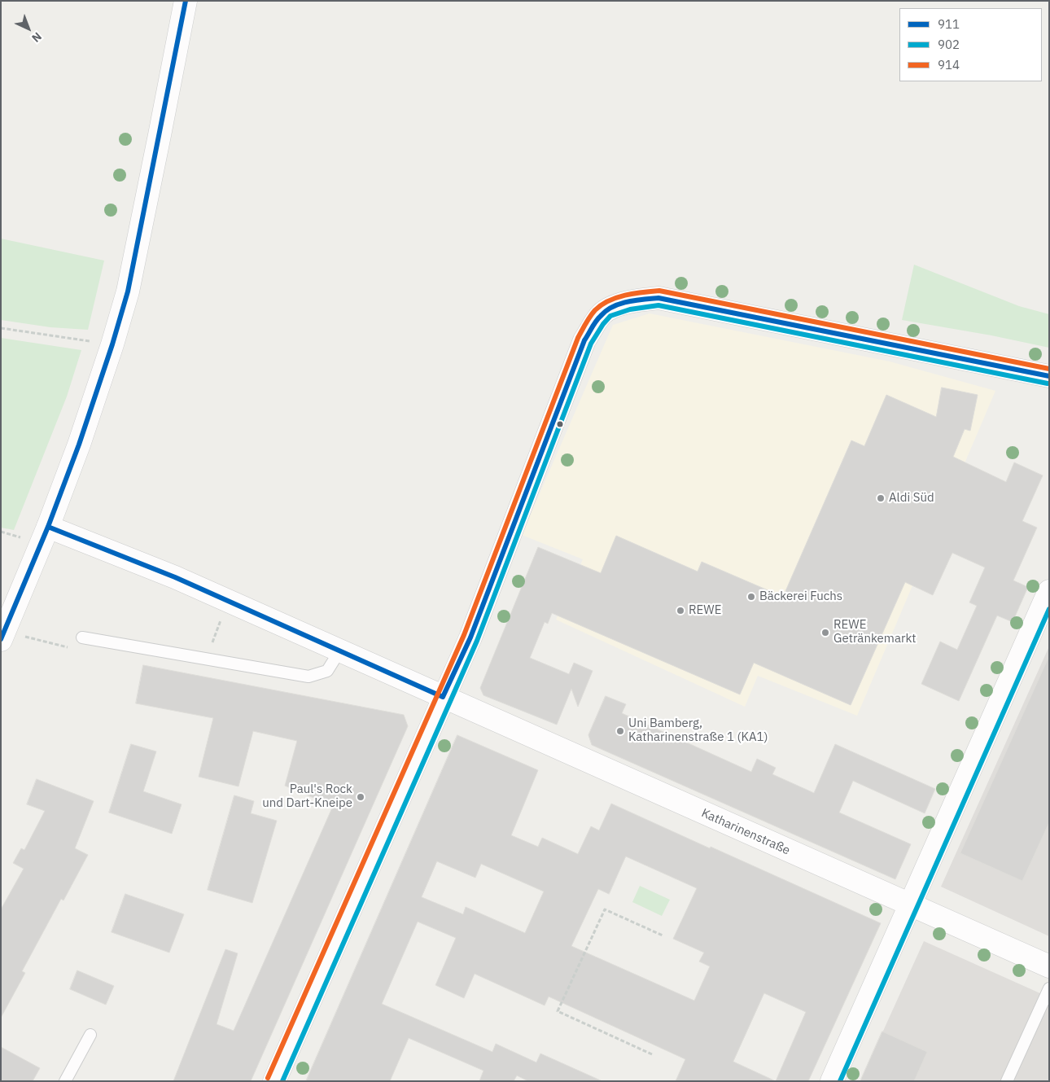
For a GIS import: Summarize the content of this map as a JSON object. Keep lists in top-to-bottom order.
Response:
{
  "streets": {
    "street": ["Katharinenstraße"]
  },
  "places": [
    "Aldi Süd",
    "Bäckerei Fuchs",
    "REWE",
    "REWE Getränkemarkt",
    "Uni Bamberg, Katharinenstraße 1 (KA1)",
    "Paul's Rock und Dart-Kneipe"
  ],
  "lines": ["transit line 911", "transit line 914", "transit line 902"],
  "legend": ["911", "902", "914"],
  "north": "bottom right"
}
